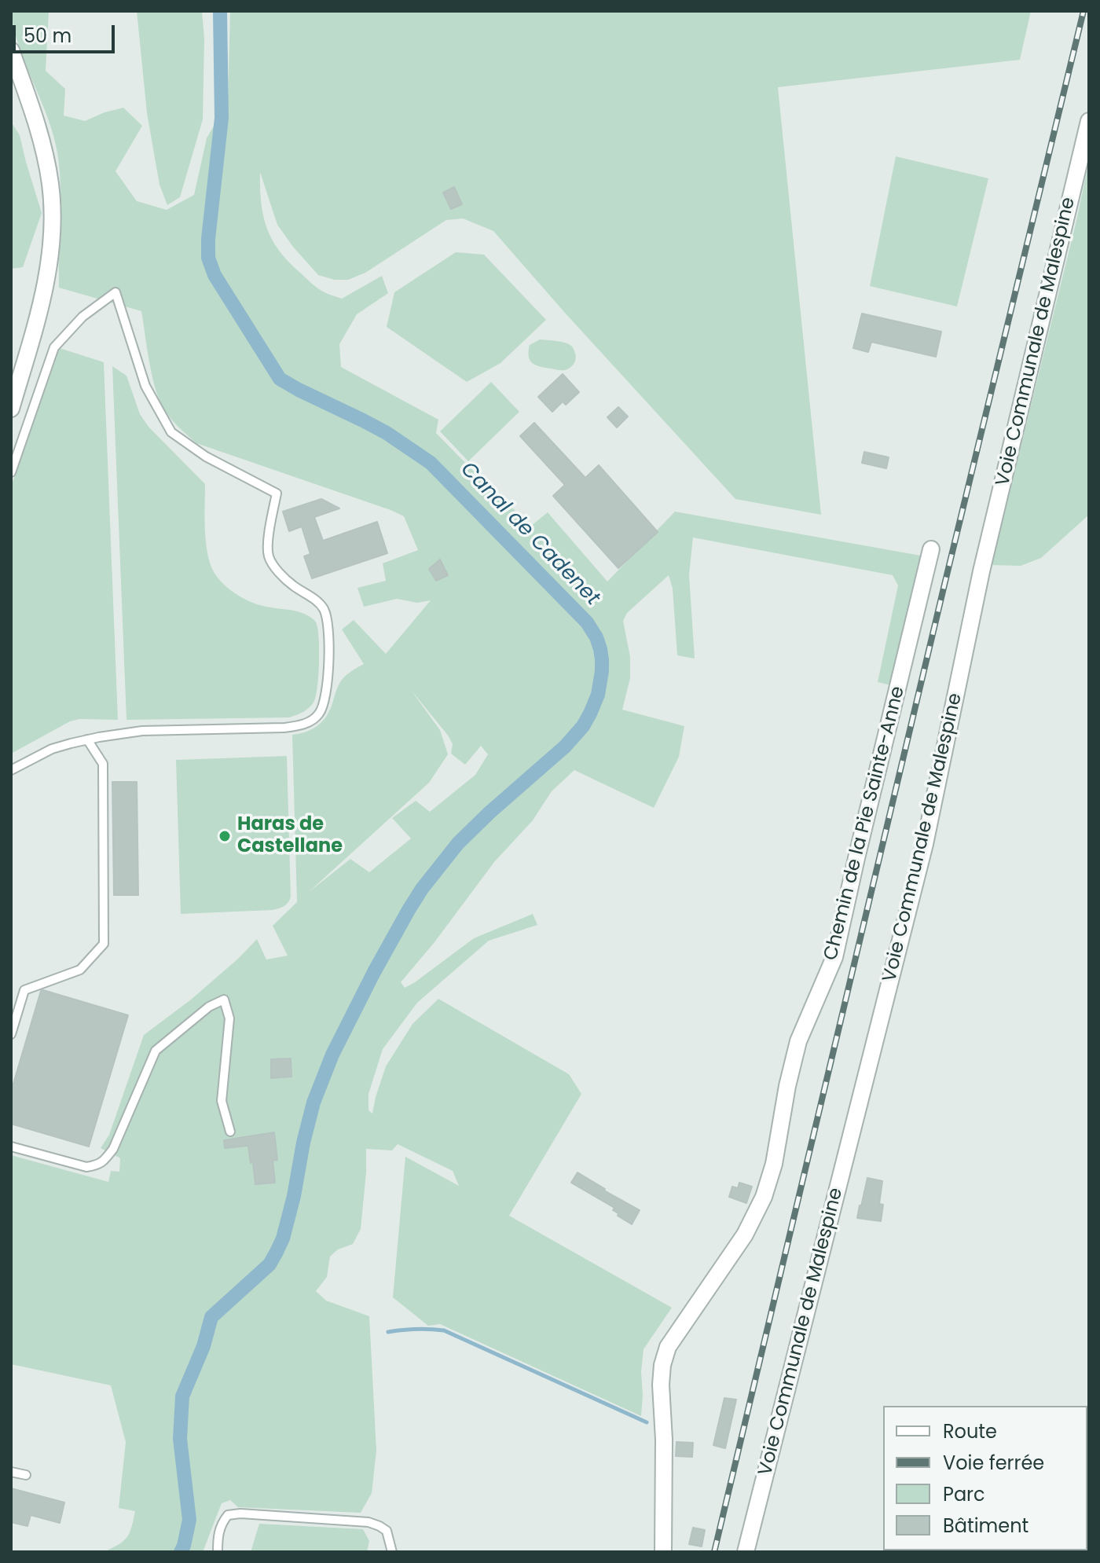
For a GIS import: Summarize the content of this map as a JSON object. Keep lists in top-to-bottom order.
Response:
{
  "streets": {
    "street": ["Voie Communale de Malespine", "Chemin de la Pie Sainte-Anne"]
  },
  "water": ["Canal de Cadenet"],
  "places": ["Haras de Castellane"],
  "legend": [
    "Route",
    "Voie ferrée",
    "Parc",
    "Bâtiment"
  ],
  "scale_bar": "50 m"
}
